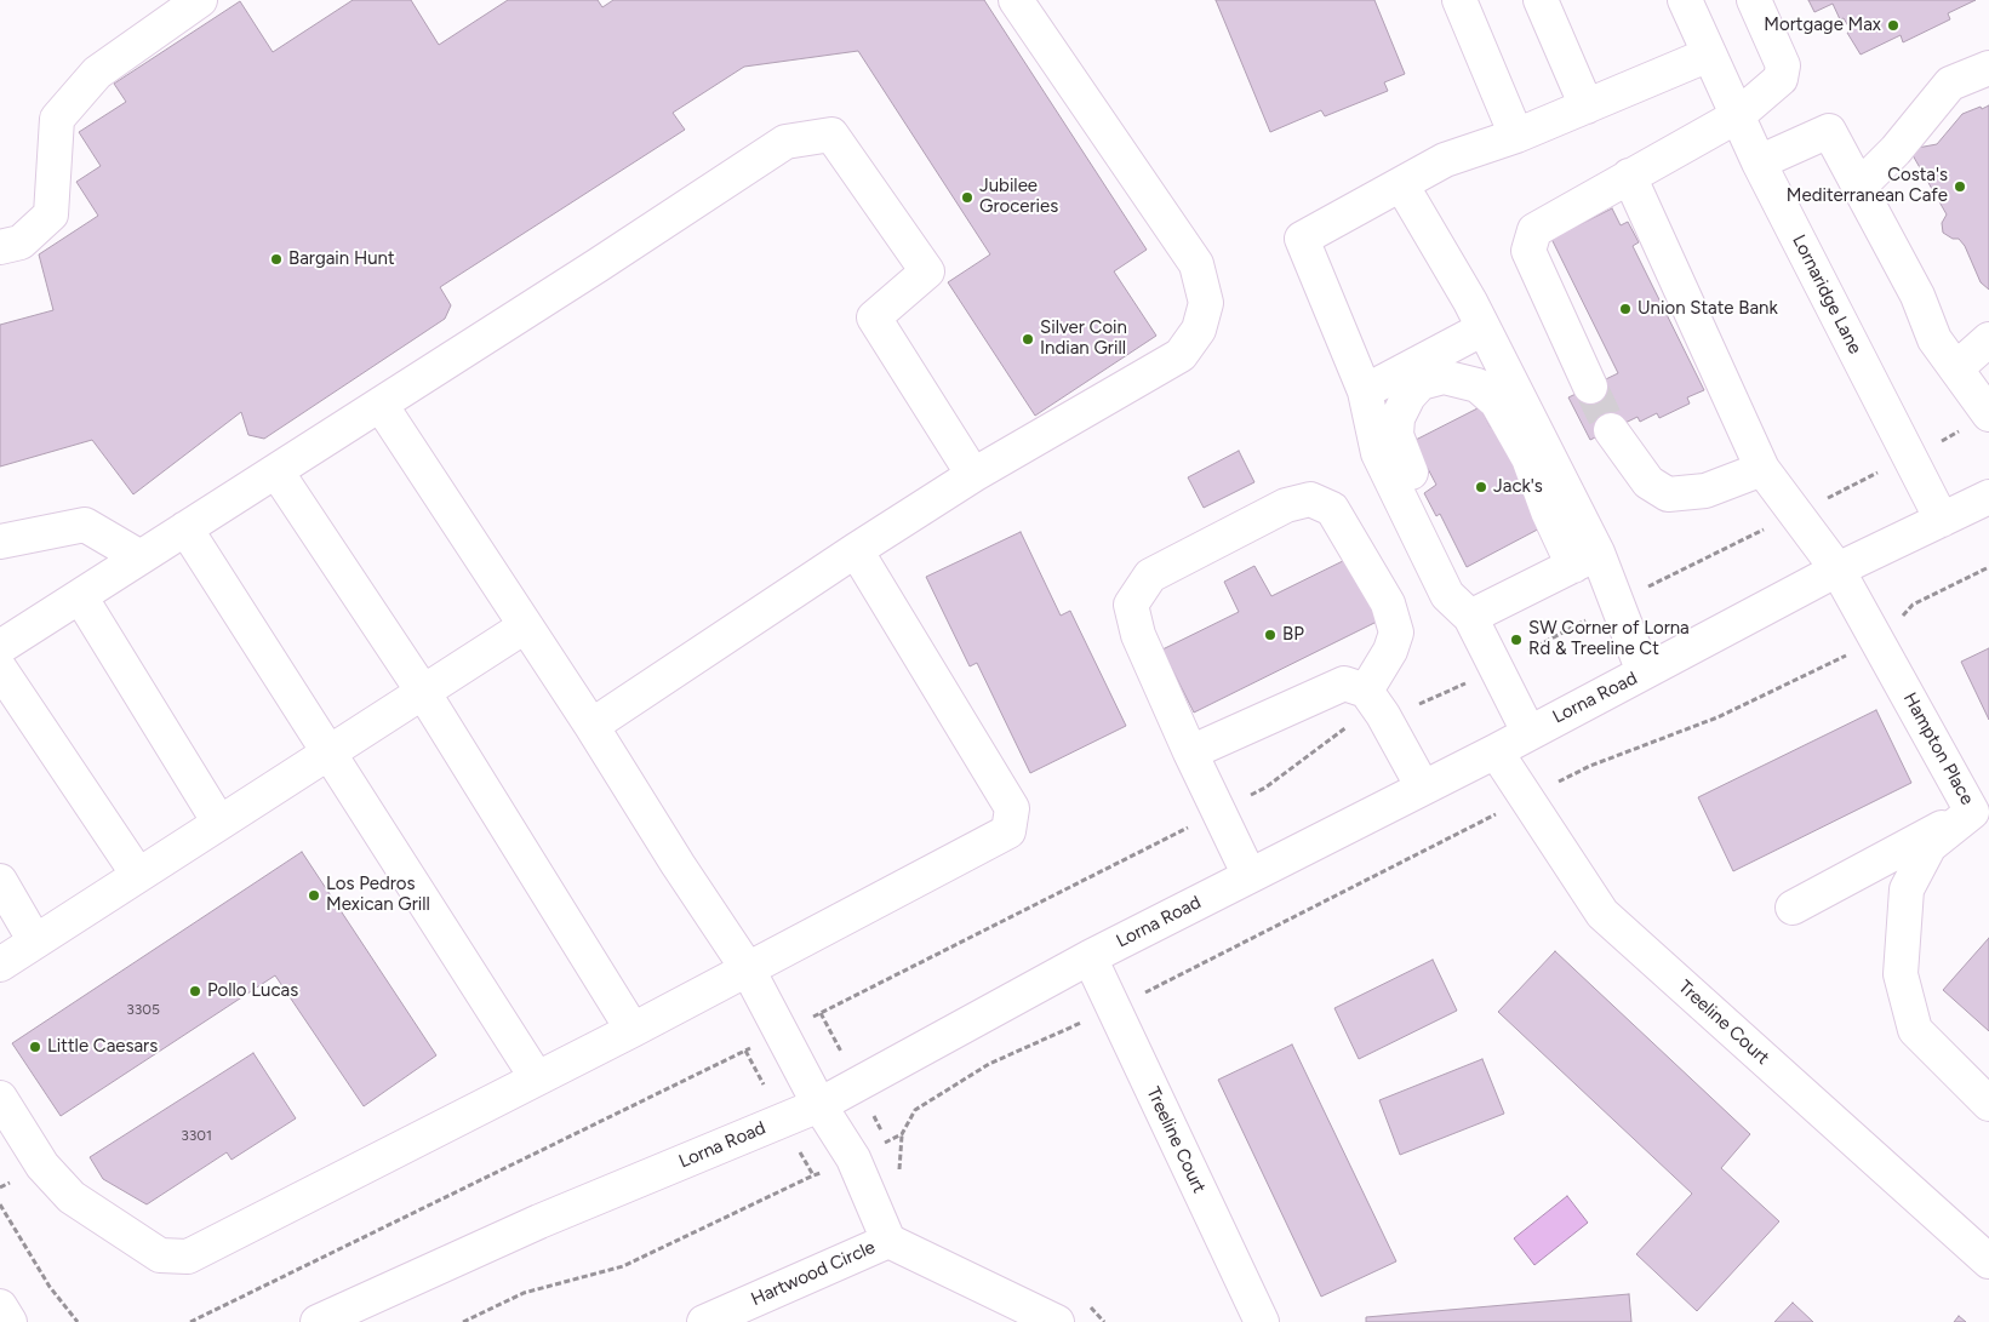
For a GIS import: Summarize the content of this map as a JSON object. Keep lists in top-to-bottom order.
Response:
{
  "streets": {
    "street": [
      "Lornaridge Lane",
      "Lorna Road",
      "Hampton Place",
      "Treeline Court",
      "Hartwood Circle"
    ]
  },
  "crossings": [
    ["Lornaridge Lane", "Lorna Road"],
    ["Lorna Road", "Hampton Place"],
    ["Lorna Road", "Treeline Court"],
    ["Lorna Road", "Hartwood Circle"]
  ],
  "places": [
    "Mortgage Max",
    "Costa's Mediterranean Cafe",
    "Jubilee Groceries",
    "Bargain Hunt",
    "Union State Bank",
    "Silver Coin Indian Grill",
    "Jack's",
    "BP",
    "SW Corner of Lorna Rd & Treeline Ct",
    "Los Pedros Mexican Grill",
    "Pollo Lucas",
    "Little Caesars"
  ],
  "house_numbers": ["3305", "3301"]
}
